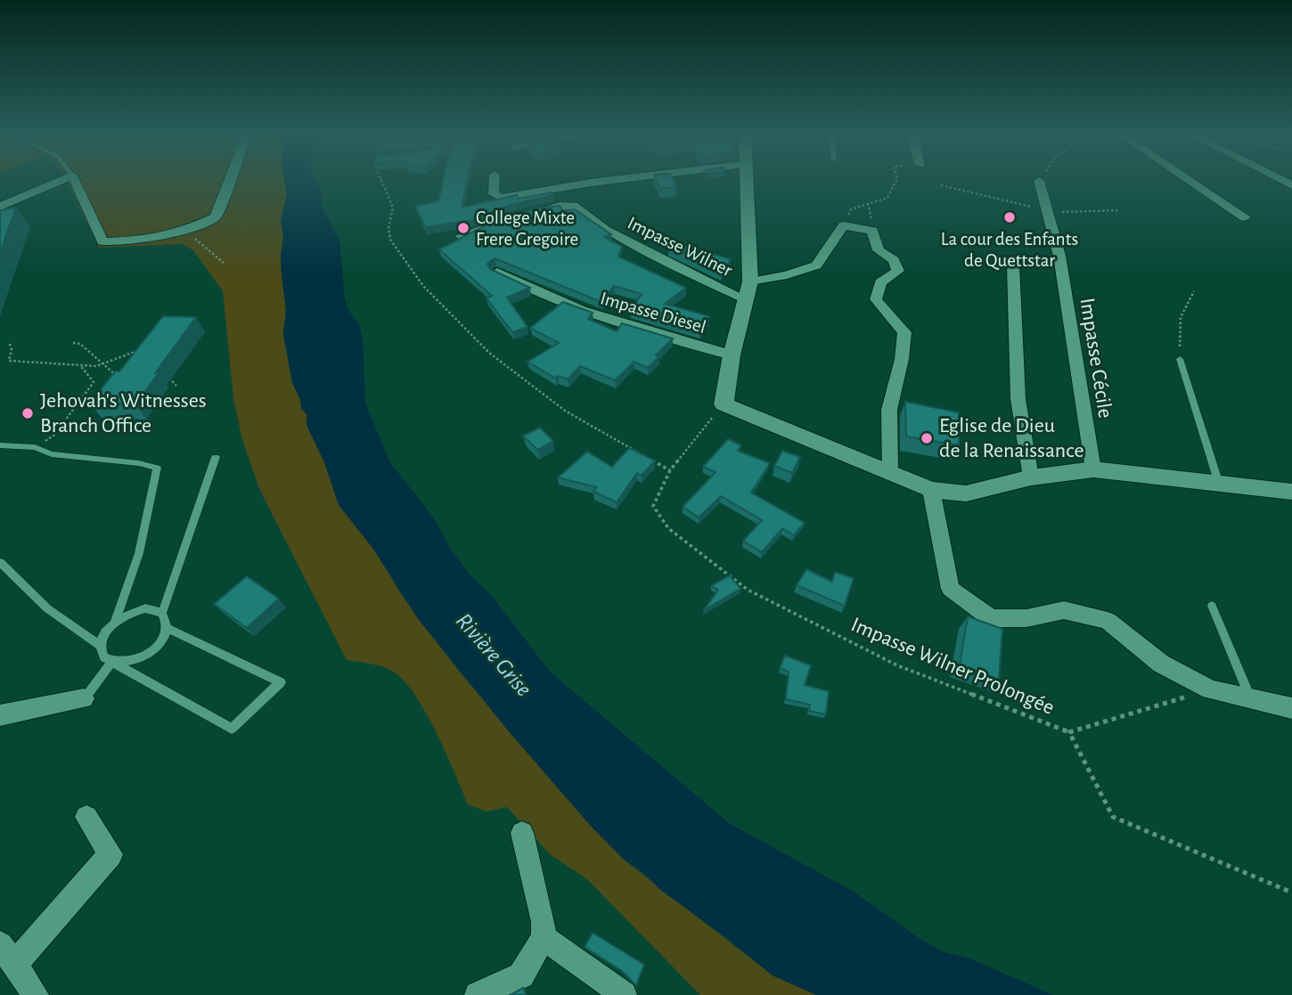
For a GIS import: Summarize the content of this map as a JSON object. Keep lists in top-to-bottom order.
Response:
{
  "streets": {
    "street": ["Impasse Wilner", "Impasse Diesel", "Impasse Cécile"],
    "path": ["Impasse Wilner Prolongée"]
  },
  "water": ["Rivière Grise"],
  "places": [
    "La cour des Enfants de Quettstar",
    "College Mixte Frere Gregoire",
    "Jehovah's Witnesses Branch Office",
    "Eglise de Dieu de la Renaissance"
  ]
}
